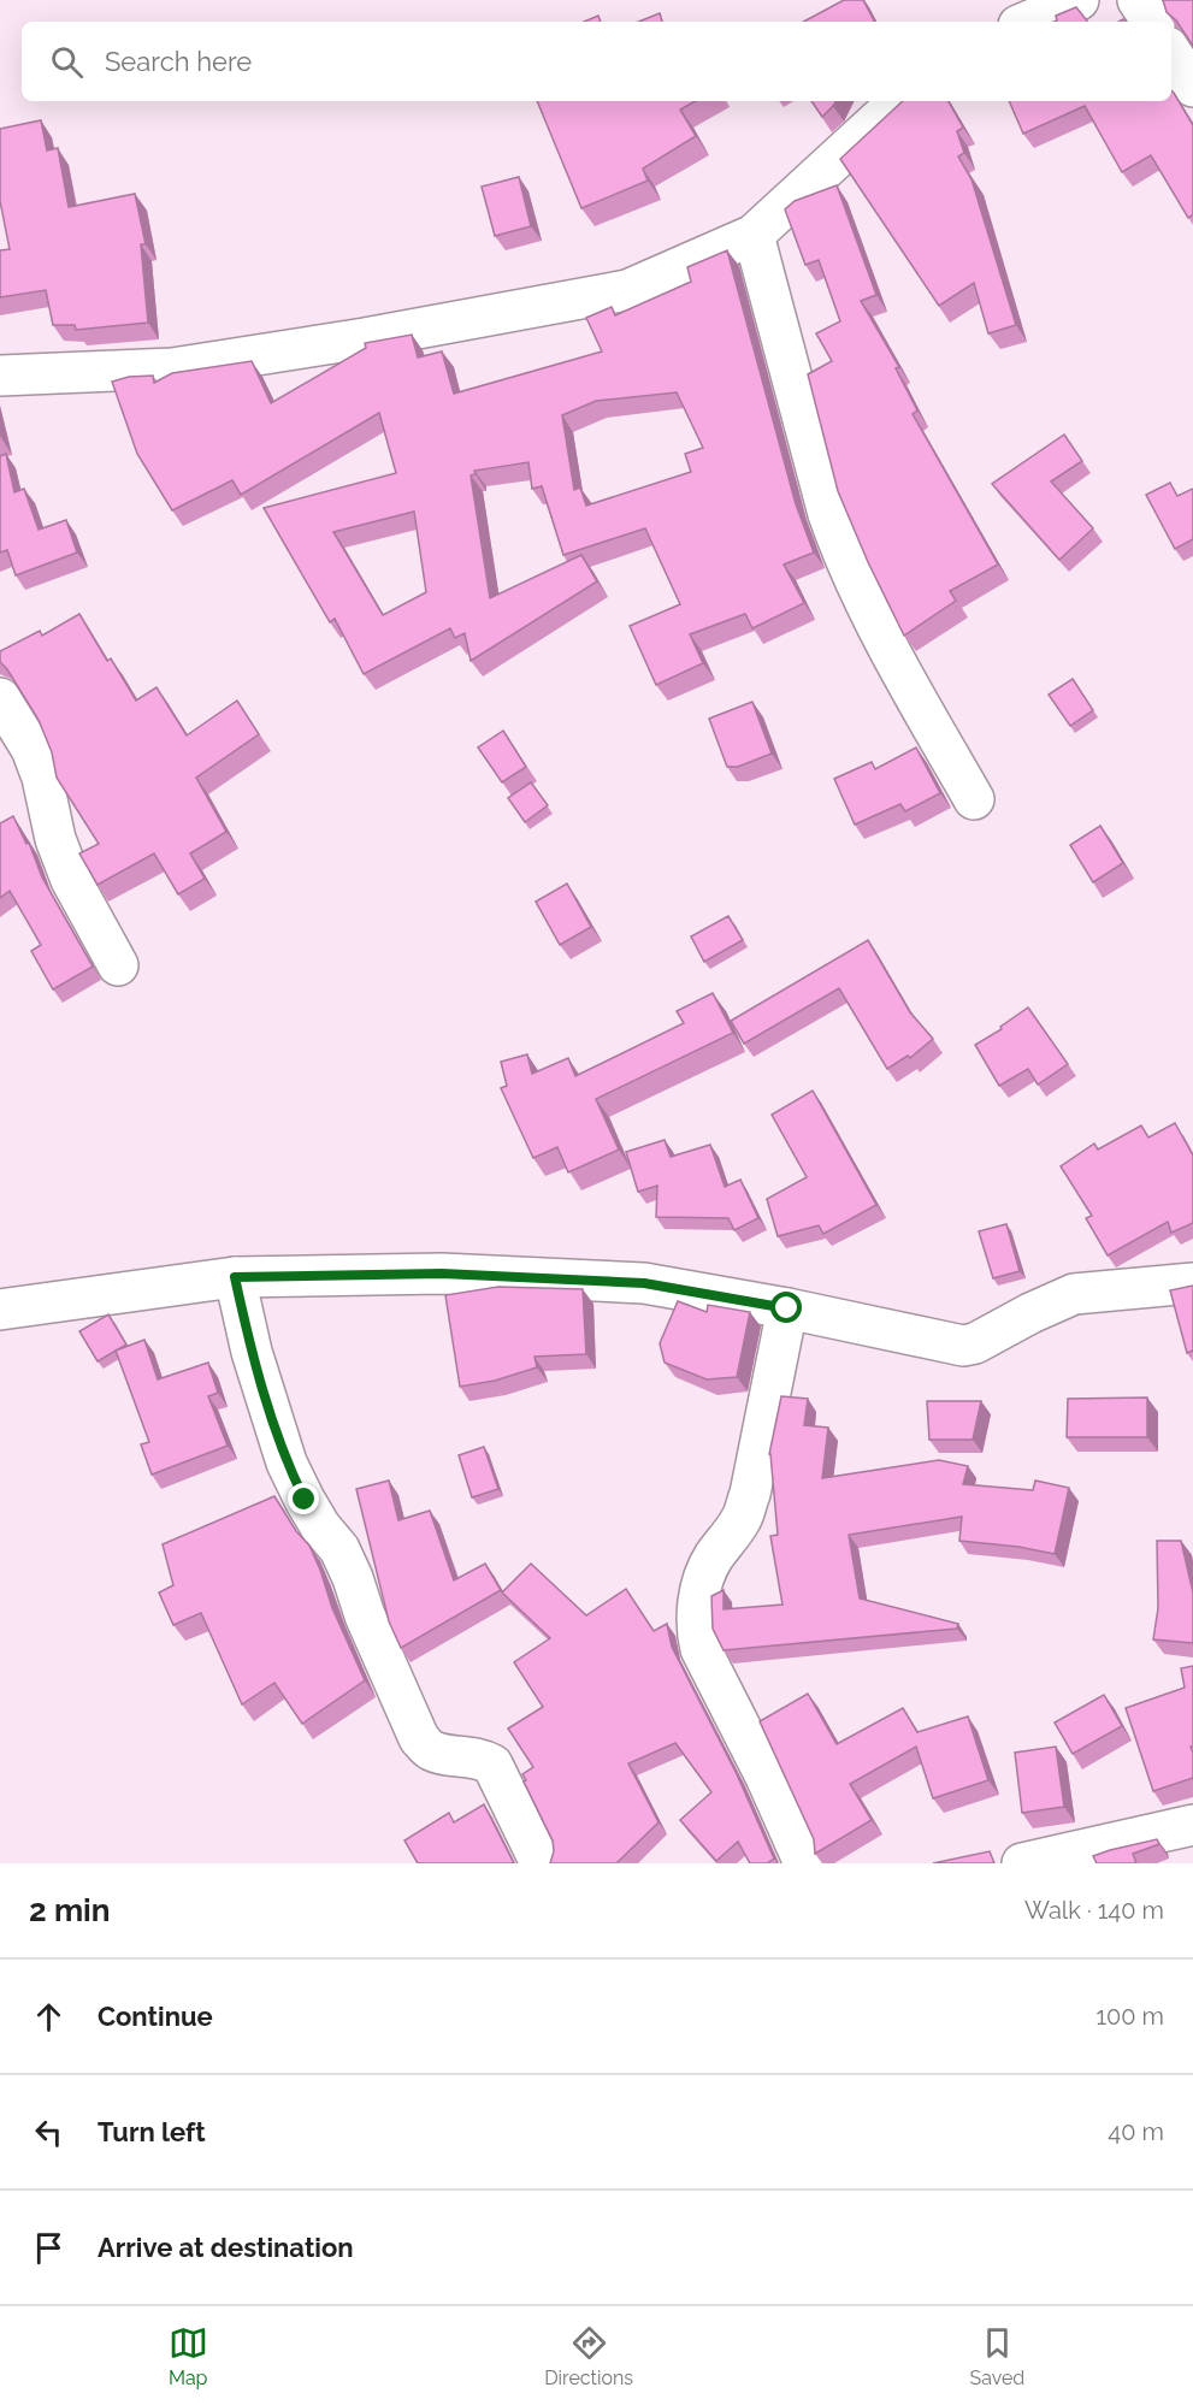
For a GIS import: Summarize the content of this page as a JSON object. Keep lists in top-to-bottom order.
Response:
{
  "page": {
    "search": "Search here",
    "heading": ["2 min", "Walk · 140 m"],
    "list": [
      ["Continue", "100 m"],
      ["Turn left", "40 m"],
      "Arrive at destination"
    ],
    "nav": ["Map", "Directions", "Saved"]
  }
}
